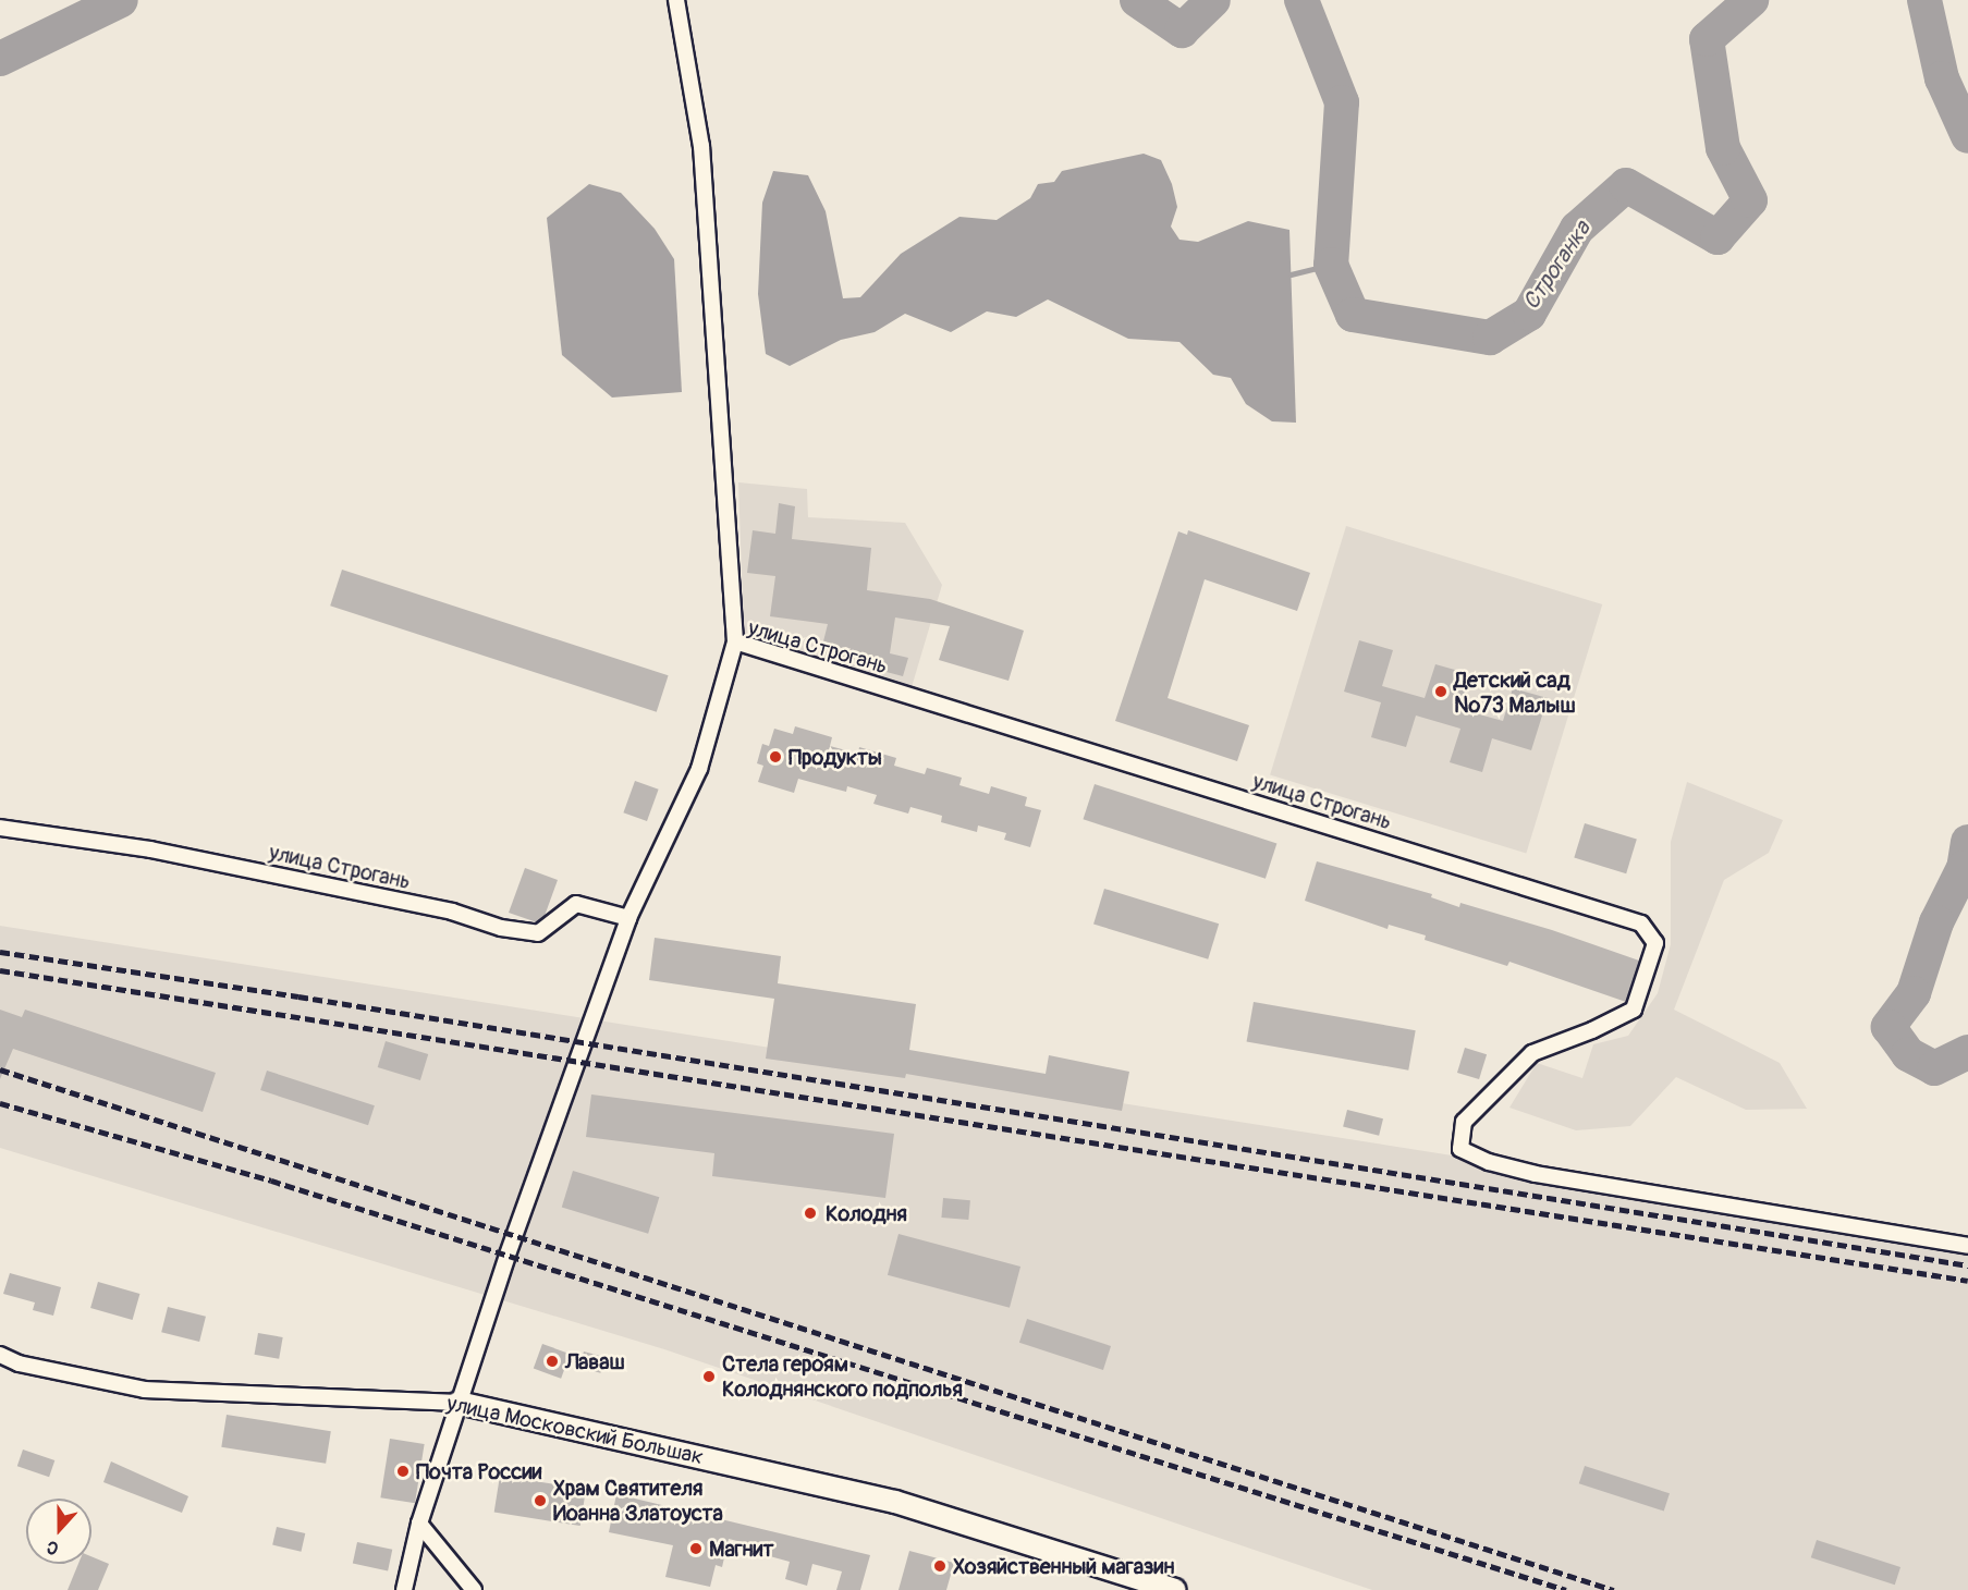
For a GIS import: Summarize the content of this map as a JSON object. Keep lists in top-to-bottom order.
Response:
{
  "streets": {
    "street": ["улица Строгань", "улица Московский Большак"]
  },
  "water": ["Строганка"],
  "places": [
    "Детский сад №73 Малыш",
    "Продукты",
    "Колодня",
    "Лаваш",
    "Стела героям Колоднянского подполья",
    "Почта России",
    "Храм Святителя Иоанна Златоуста",
    "Магнит",
    "Хозяйственный магазин"
  ],
  "north": "bottom"
}
